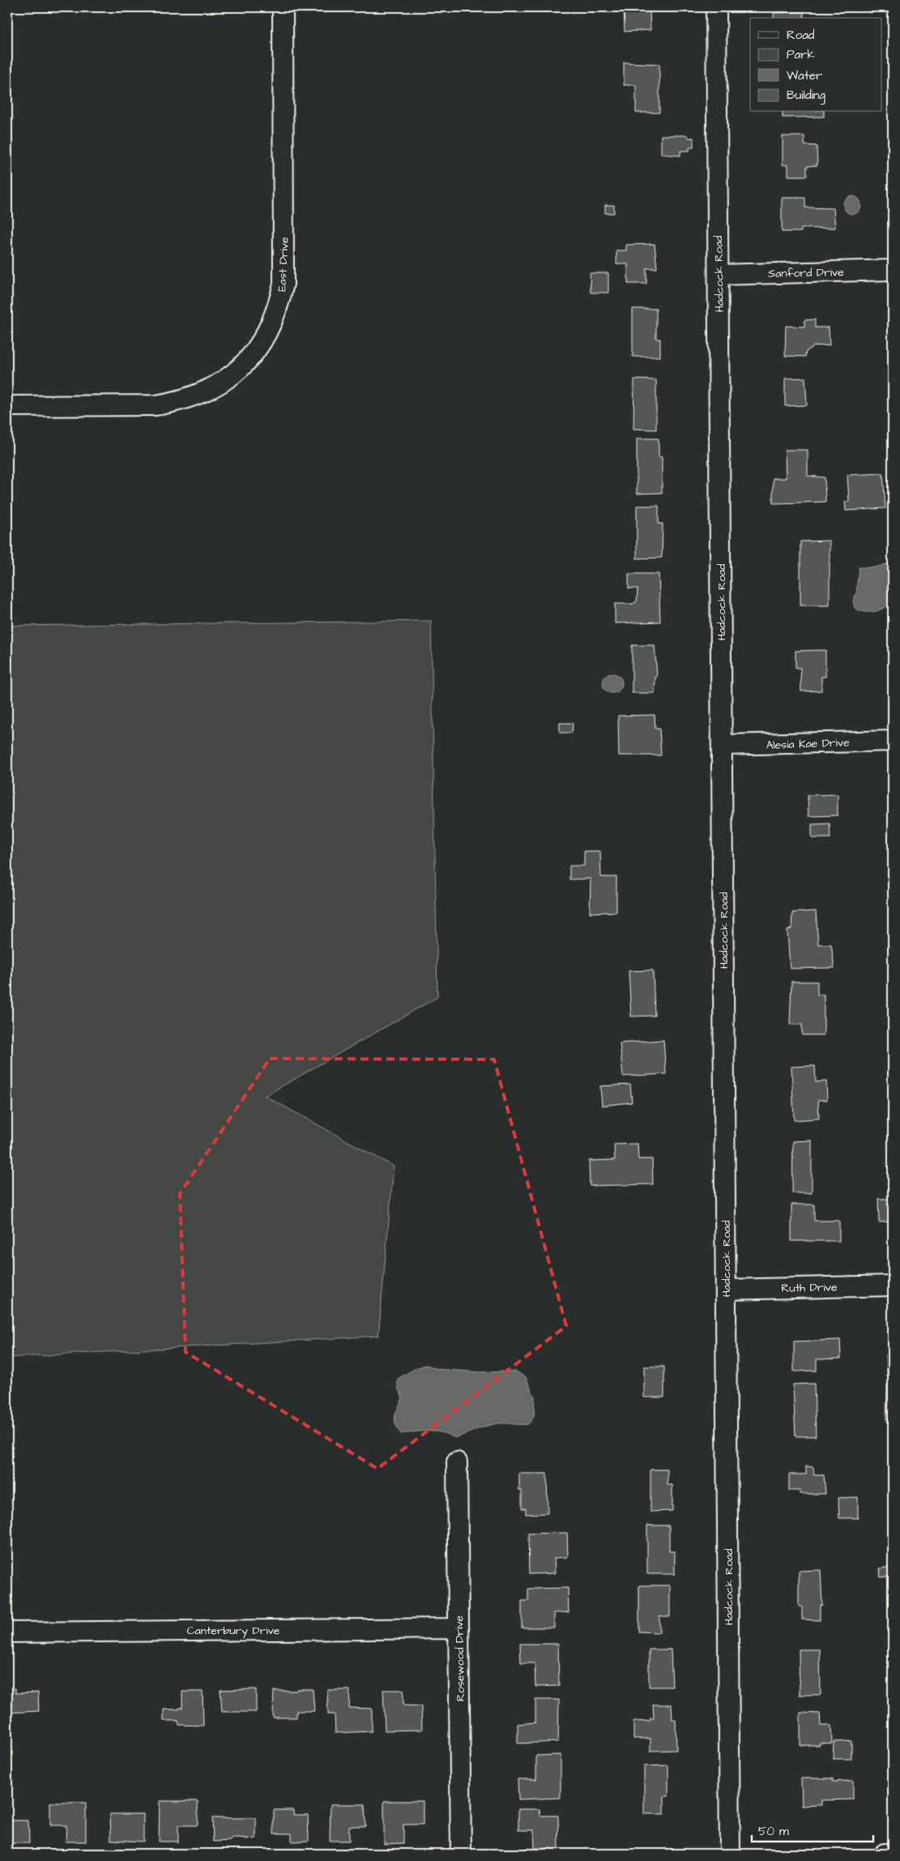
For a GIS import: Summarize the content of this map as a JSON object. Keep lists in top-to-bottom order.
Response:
{
  "streets": {
    "street": [
      "East Drive",
      "Sanford Drive",
      "Hadcock Road",
      "Alesia Kae Drive",
      "Ruth Drive",
      "Canterbury Drive",
      "Rosewood Drive"
    ]
  },
  "crossings": [
    ["Sanford Drive", "Hadcock Road"],
    ["Hadcock Road", "Alesia Kae Drive"],
    ["Hadcock Road", "Ruth Drive"],
    ["Canterbury Drive", "Rosewood Drive"]
  ],
  "legend": [
    "Road",
    "Park",
    "Water",
    "Building"
  ],
  "scale_bar": "50 m"
}
